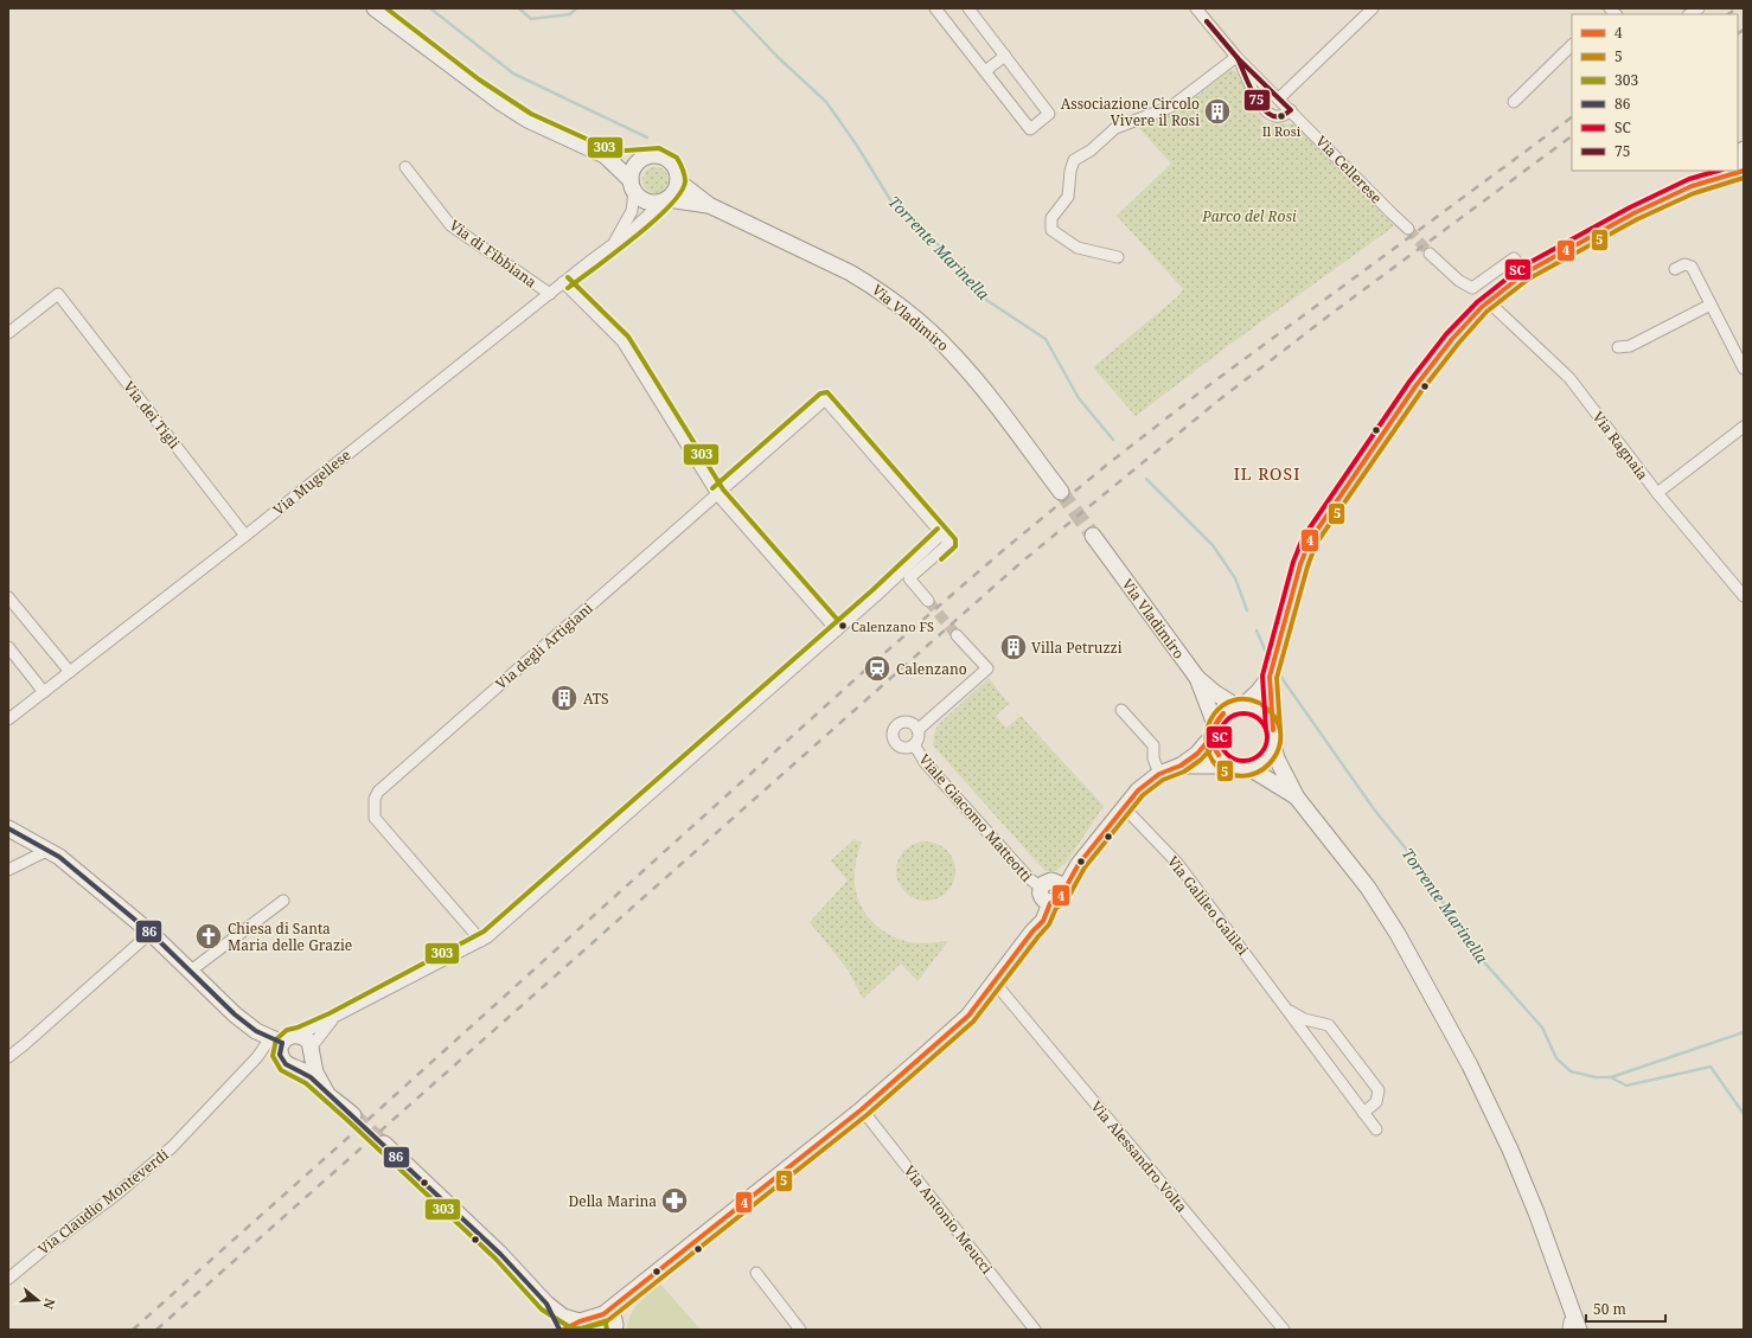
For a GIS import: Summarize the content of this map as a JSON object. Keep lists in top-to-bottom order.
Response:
{
  "streets": {
    "main road": ["Via Vladimiro"],
    "street": [
      "Via Cellerese",
      "Via di Fibbiana",
      "Via dei Tigli",
      "Via Ragnaia",
      "Via Mugellese",
      "Via degli Artigiani",
      "Viale Giacomo Matteotti",
      "Via Galileo Galilei",
      "Via Alessandro Volta",
      "Via Claudio Monteverdi",
      "Via Antonio Meucci"
    ]
  },
  "crossings": [
    ["Via di Fibbiana", "Via Mugellese"],
    ["Via Vladimiro", "Via Mugellese"],
    ["Via dei Tigli", "Via Mugellese"]
  ],
  "districts": ["IL ROSI"],
  "water": ["Torrente Marinella"],
  "parks": ["Parco del Rosi"],
  "places": {
    "building": ["Associazione Circolo Vivere il Rosi", "Villa Petruzzi", "ATS"],
    "other": ["Il Rosi", "Calenzano FS"],
    "station": ["Calenzano"],
    "church": ["Chiesa di Santa Maria delle Grazie"],
    "pharmacy": ["Della Marina"]
  },
  "lines": [
    "transit line 303",
    "transit line 75",
    "transit line 4",
    "transit line SC",
    "transit line 5",
    "transit line 86"
  ],
  "legend": [
    "4",
    "5",
    "303",
    "86",
    "SC",
    "75"
  ],
  "scale_bar": "50 m",
  "north": "right"
}
